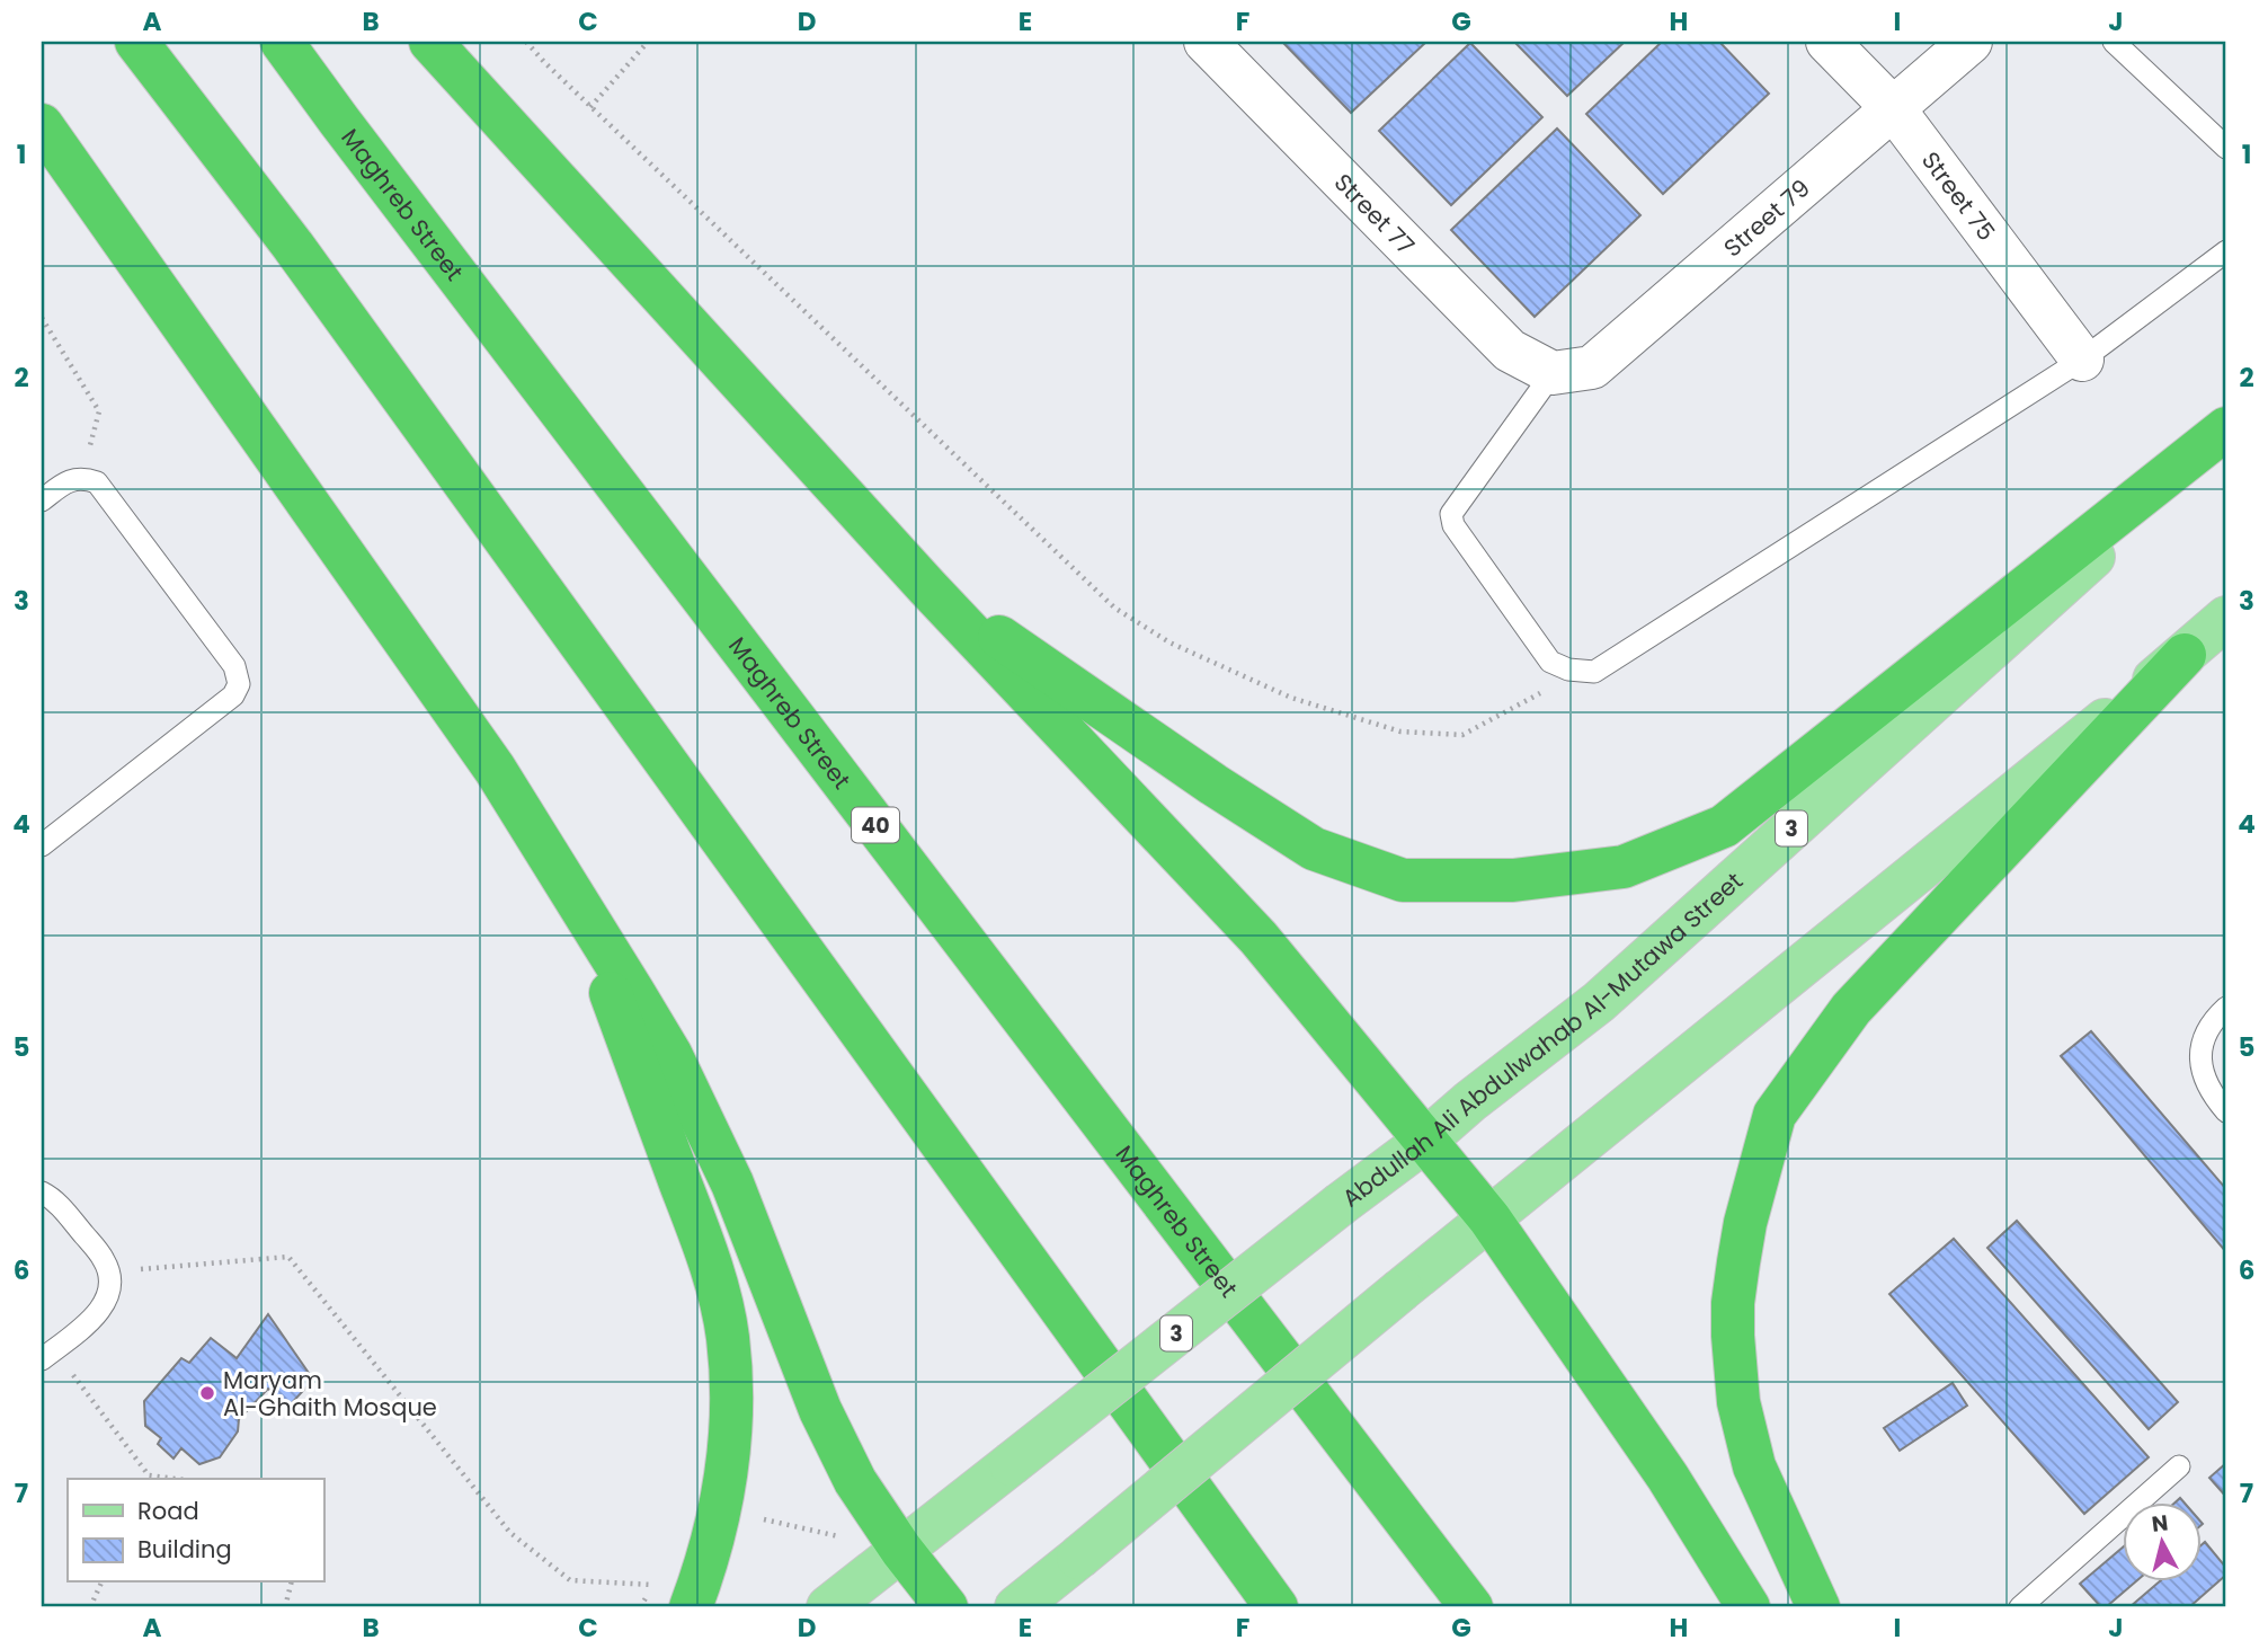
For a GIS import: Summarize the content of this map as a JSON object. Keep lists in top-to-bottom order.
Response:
{
  "streets": {
    "highway": ["Maghreb Street", "40"],
    "main road": ["3", "Abdullah Ali Abdulwahab Al-Mutawa Street"],
    "street": ["Street 75", "Street 77", "Street 79"]
  },
  "crossings": [
    ["Street 75", "Street 79"],
    ["Street 77", "Street 79"]
  ],
  "places": ["Maryam Al-Ghaith Mosque"],
  "legend": ["Road", "Building"],
  "north": "top",
  "grid": {
    "columns": [
      "A",
      "B",
      "C",
      "D",
      "E",
      "F",
      "G",
      "H",
      "I",
      "J"
    ],
    "rows": [
      "1",
      "2",
      "3",
      "4",
      "5",
      "6",
      "7"
    ]
  }
}
